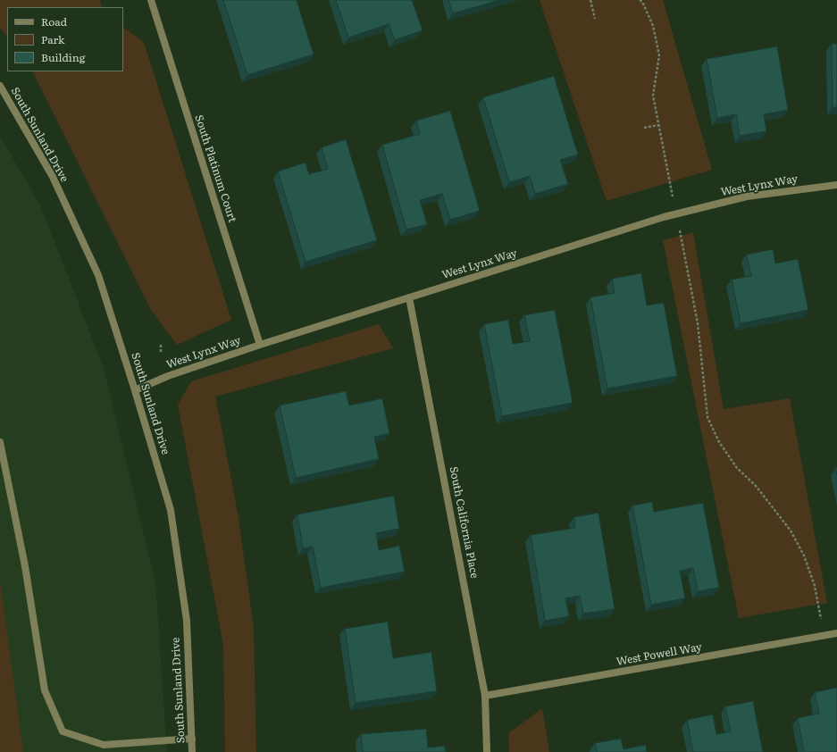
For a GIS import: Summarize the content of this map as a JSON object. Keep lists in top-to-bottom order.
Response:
{
  "streets": {
    "street": [
      "South Sunland Drive",
      "South Platinum Court",
      "West Lynx Way",
      "South California Place",
      "West Powell Way"
    ]
  },
  "crossings": [
    ["South Sunland Drive", "West Lynx Way"],
    ["South Platinum Court", "West Lynx Way"],
    ["West Lynx Way", "South California Place"],
    ["South California Place", "West Powell Way"]
  ],
  "legend": ["Road", "Park", "Building"]
}
